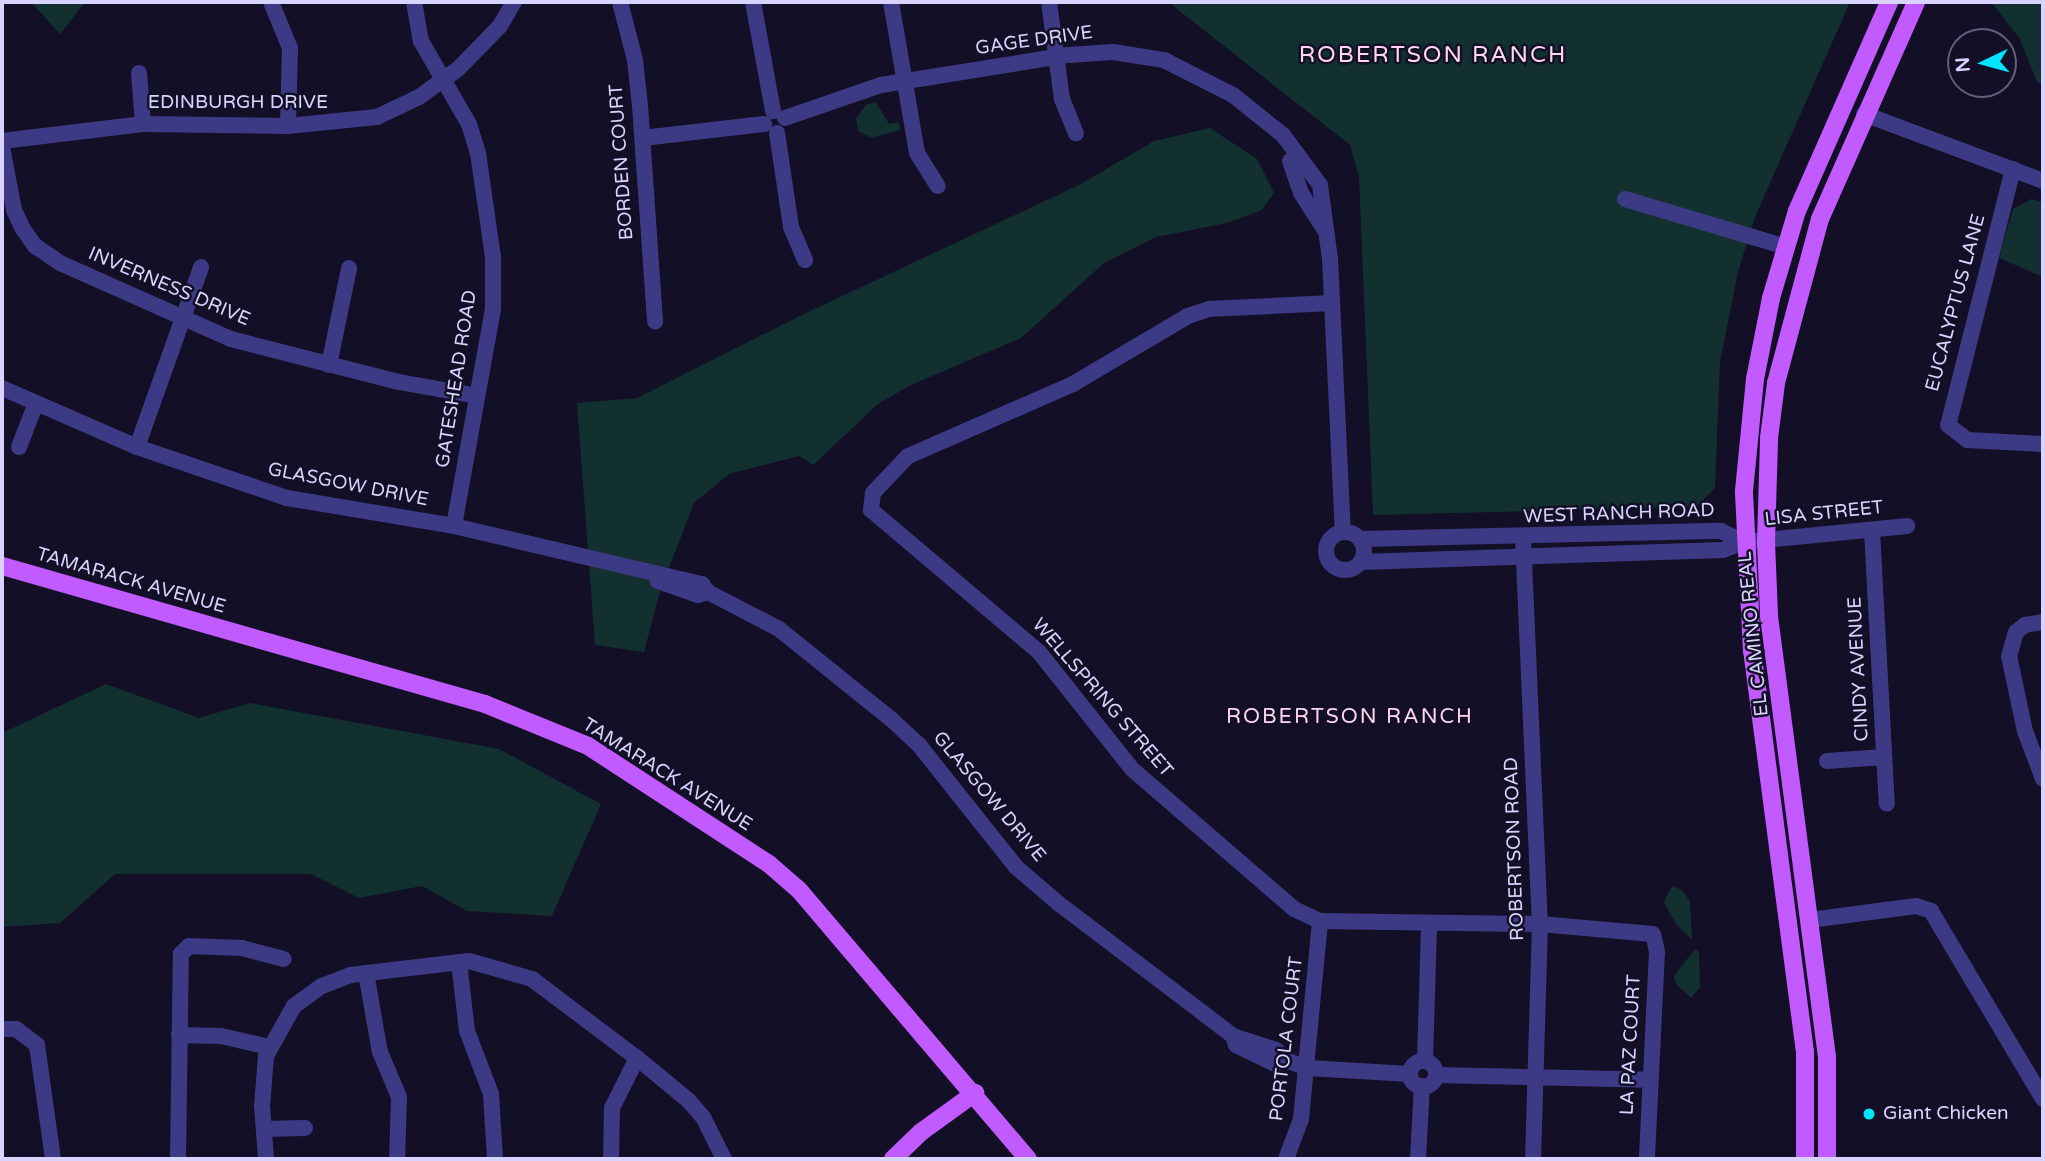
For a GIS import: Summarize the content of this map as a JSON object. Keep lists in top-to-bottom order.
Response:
{
  "streets": {
    "main road": ["TAMARACK AVENUE", "EL CAMINO REAL"],
    "street": [
      "GAGE DRIVE",
      "EDINBURGH DRIVE",
      "BORDEN COURT",
      "INVERNESS DRIVE",
      "EUCALYPTUS LANE",
      "GATESHEAD ROAD",
      "GLASGOW DRIVE",
      "WEST RANCH ROAD",
      "LISA STREET",
      "CINDY AVENUE",
      "WELLSPRING STREET",
      "ROBERTSON ROAD",
      "PORTOLA COURT",
      "LA PAZ COURT"
    ]
  },
  "crossings": [
    ["GAGE DRIVE", "BORDEN COURT"],
    ["GAGE DRIVE", "WEST RANCH ROAD"],
    ["GAGE DRIVE", "WELLSPRING STREET"],
    ["EDINBURGH DRIVE", "GATESHEAD ROAD"],
    ["INVERNESS DRIVE", "GATESHEAD ROAD"],
    ["GATESHEAD ROAD", "GLASGOW DRIVE"],
    ["GLASGOW DRIVE", "PORTOLA COURT"],
    ["WEST RANCH ROAD", "LISA STREET"],
    ["WEST RANCH ROAD", "EL CAMINO REAL"],
    ["WEST RANCH ROAD", "ROBERTSON ROAD"],
    ["LISA STREET", "EL CAMINO REAL"],
    ["LISA STREET", "CINDY AVENUE"],
    ["WELLSPRING STREET", "ROBERTSON ROAD"],
    ["WELLSPRING STREET", "PORTOLA COURT"],
    ["WELLSPRING STREET", "LA PAZ COURT"]
  ],
  "districts": ["ROBERTSON RANCH", "ROBERTSON RANCH"],
  "places": ["Giant Chicken"],
  "north": "left"
}
